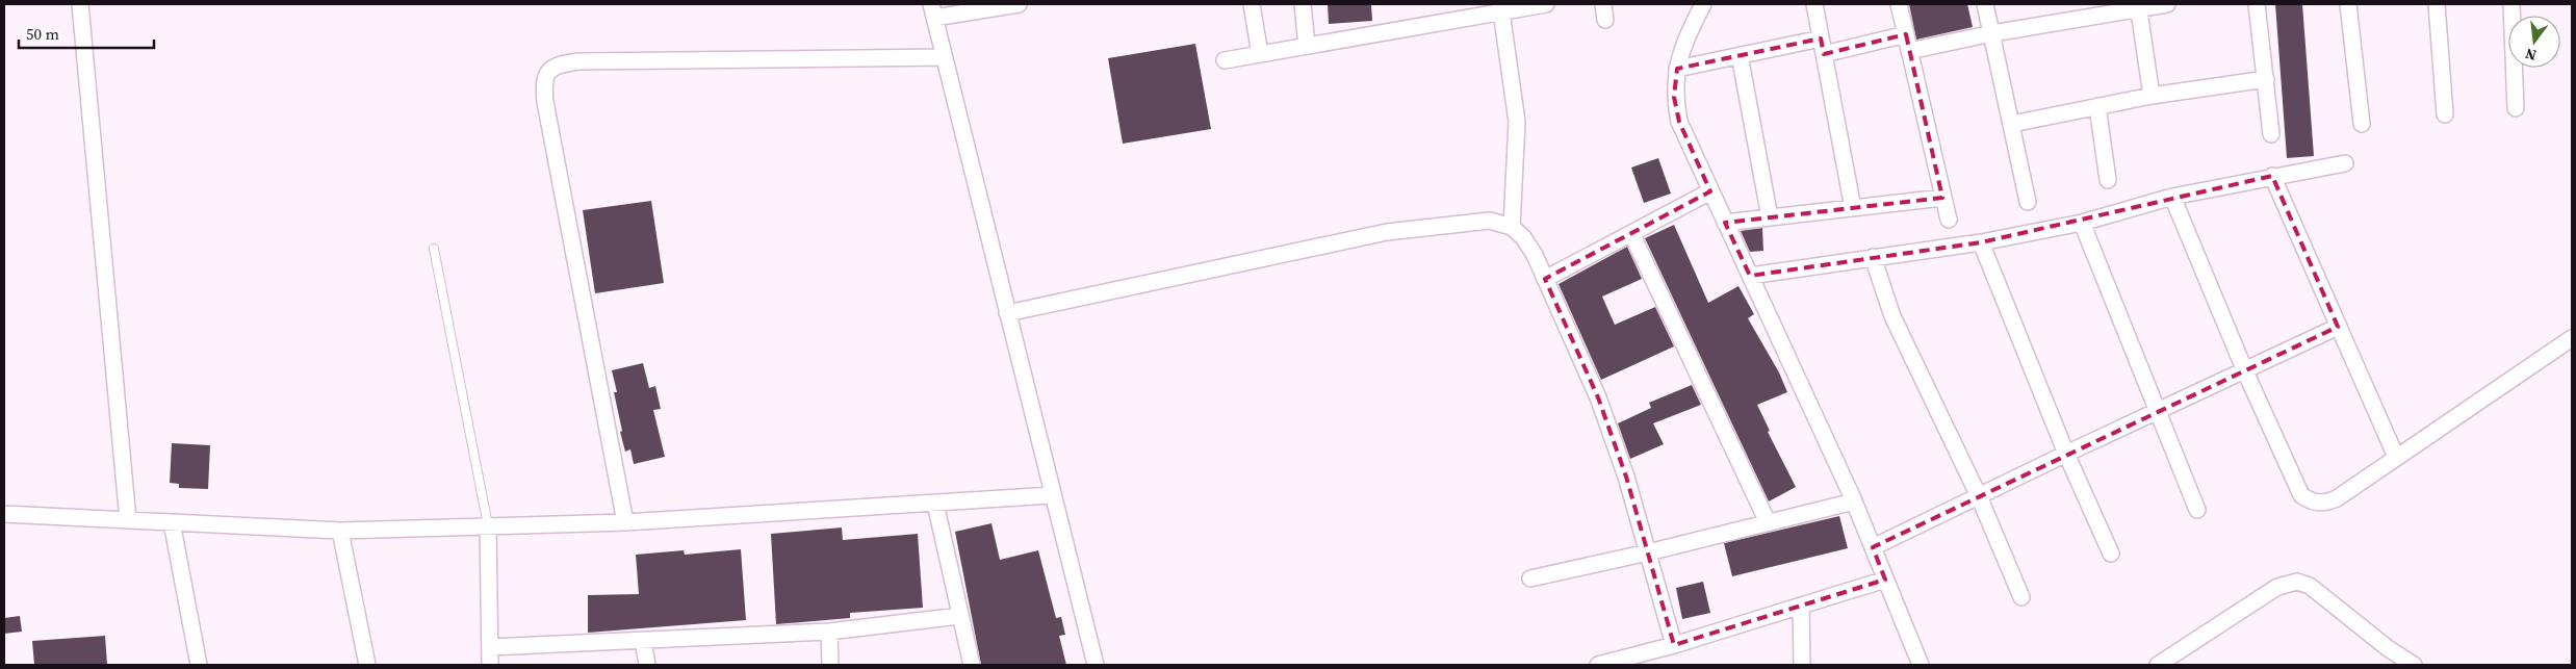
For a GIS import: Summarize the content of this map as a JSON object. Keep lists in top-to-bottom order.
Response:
{
  "scale_bar": "50 m",
  "north": "bottom"
}
